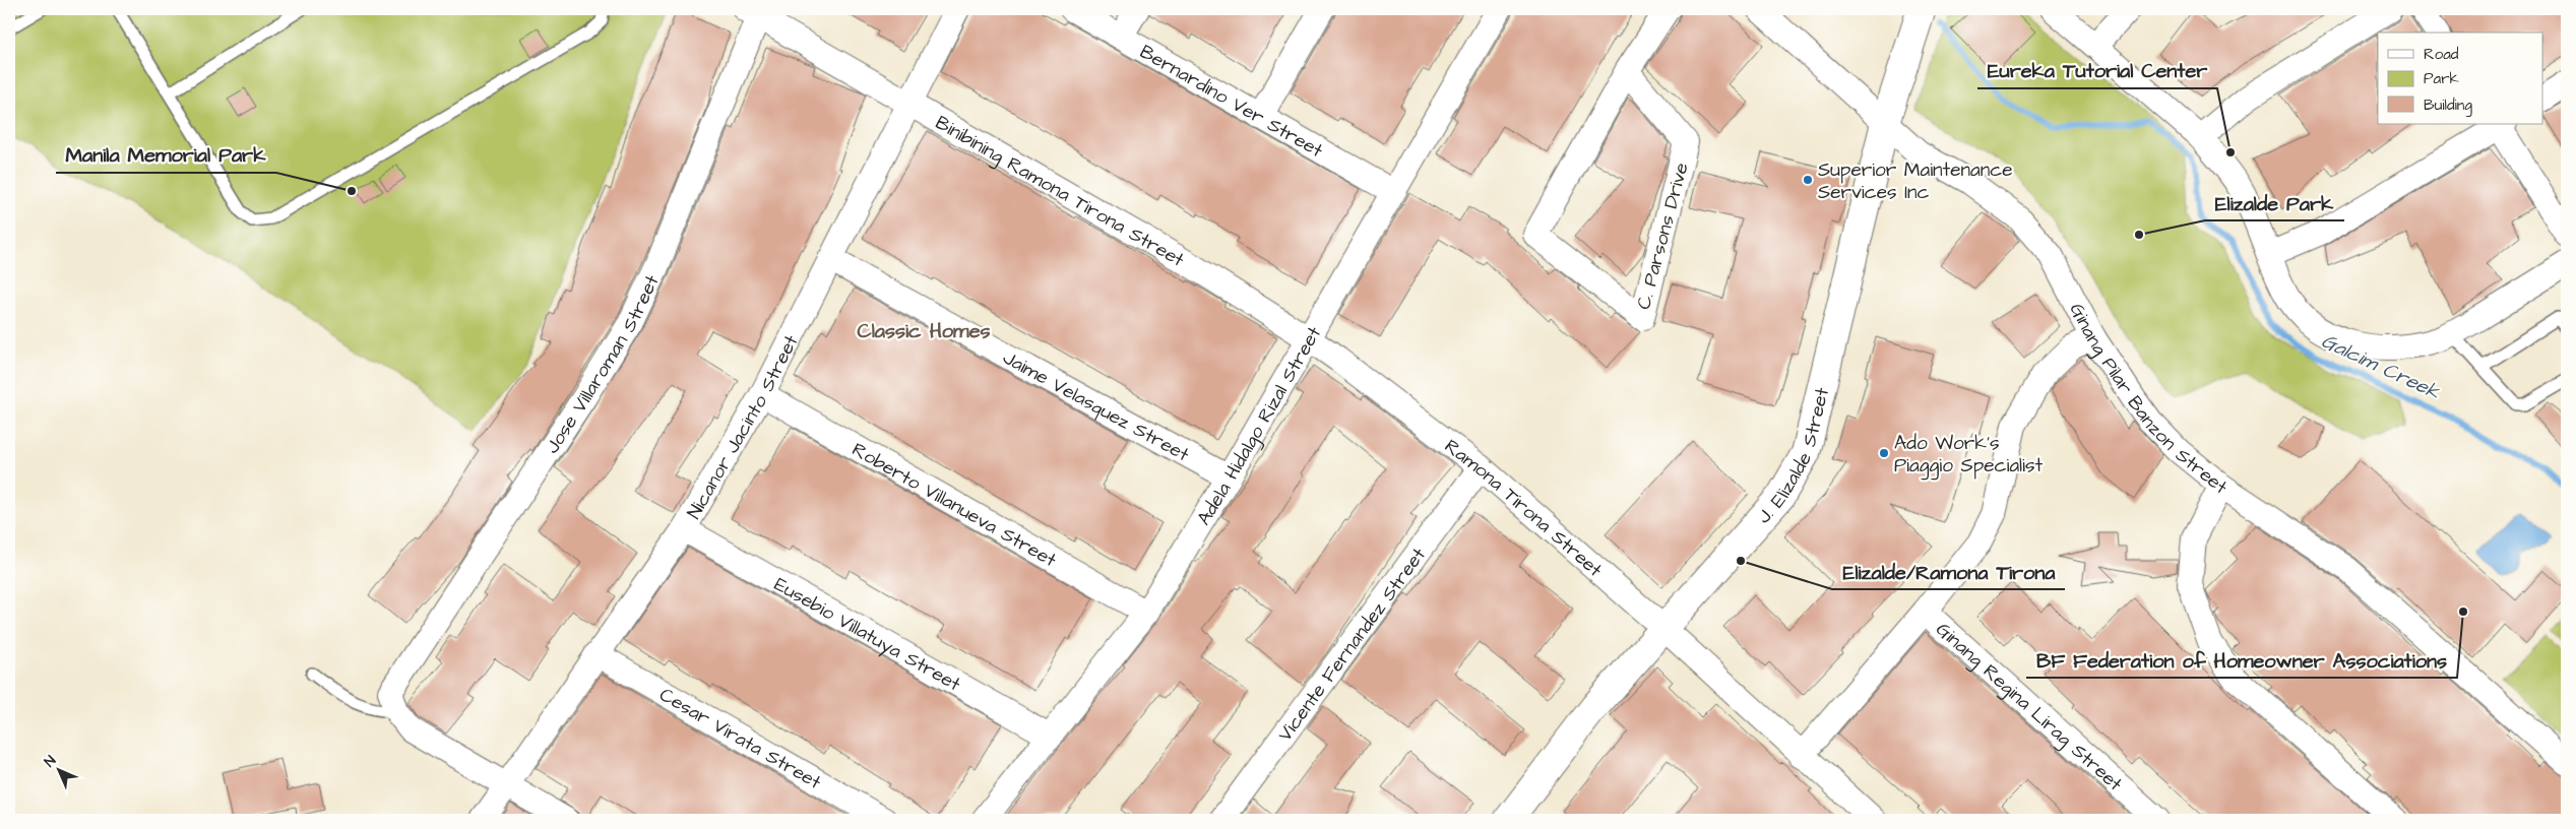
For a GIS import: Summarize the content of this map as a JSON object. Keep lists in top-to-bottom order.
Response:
{
  "streets": {
    "street": [
      "Bernardino Ver Street",
      "Binibining Ramona Tirona Street",
      "C. Parsons Drive",
      "Jose Villaroman Street",
      "Ginang Pilar Banzon Street",
      "Jaime Velasquez Street",
      "Adela Hidalgo Rizal Street",
      "Nicanor Jacinto Street",
      "J. Elizalde Street",
      "Roberto Villanueva Street",
      "Ramona Tirona Street",
      "Eusebio Villatuya Street",
      "Vicente Fernandez Street",
      "Ginang Regina Lirag Street",
      "Cesar Virata Street"
    ]
  },
  "crossings": [
    ["Bernardino Ver Street", "Adela Hidalgo Rizal Street"],
    ["Binibining Ramona Tirona Street", "Jose Villaroman Street"],
    ["Binibining Ramona Tirona Street", "Adela Hidalgo Rizal Street"],
    ["Binibining Ramona Tirona Street", "Nicanor Jacinto Street"],
    ["Binibining Ramona Tirona Street", "Ramona Tirona Street"],
    ["Ginang Pilar Banzon Street", "J. Elizalde Street"],
    ["Jaime Velasquez Street", "Adela Hidalgo Rizal Street"],
    ["Jaime Velasquez Street", "Nicanor Jacinto Street"],
    ["Adela Hidalgo Rizal Street", "Roberto Villanueva Street"],
    ["Adela Hidalgo Rizal Street", "Eusebio Villatuya Street"],
    ["Nicanor Jacinto Street", "Roberto Villanueva Street"],
    ["Nicanor Jacinto Street", "Eusebio Villatuya Street"],
    ["Nicanor Jacinto Street", "Cesar Virata Street"],
    ["J. Elizalde Street", "Ramona Tirona Street"],
    ["Ramona Tirona Street", "Vicente Fernandez Street"]
  ],
  "districts": ["Classic Homes"],
  "water": ["Galcim Creek"],
  "places": [
    "Eureka Tutorial Center",
    "Superior Maintenance Services Inc",
    "Manila Memorial Park",
    "Elizalde Park",
    "Ado Work's Piaggio Specialist",
    "Elizalde/Ramona Tirona",
    "BF Federation of Homeowner Associations"
  ],
  "legend": ["Road", "Park", "Building"],
  "north": "top left"
}
